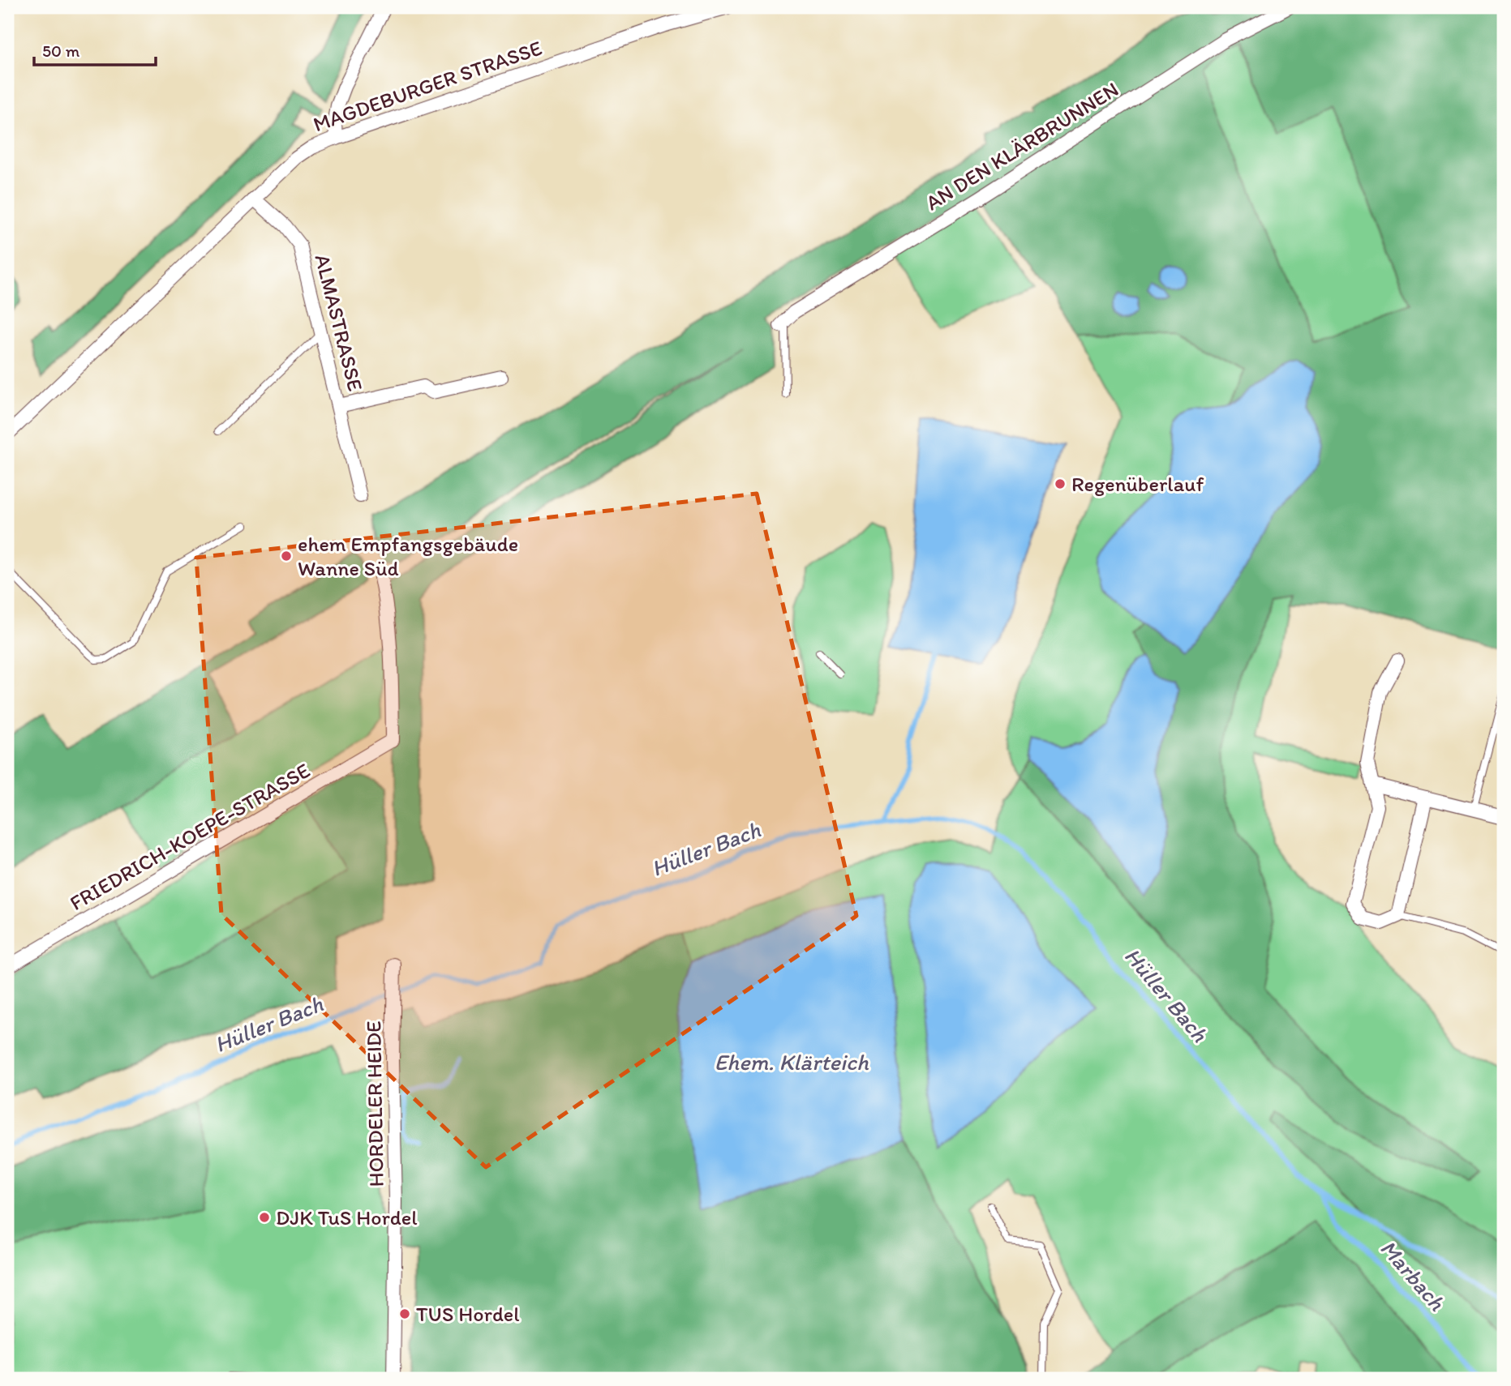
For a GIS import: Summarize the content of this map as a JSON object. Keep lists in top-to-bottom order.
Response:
{
  "streets": {
    "street": [
      "MAGDEBURGER STRASSE",
      "AN DEN KLÄRBRUNNEN",
      "ALMASTRASSE",
      "FRIEDRICH-KOEPE-STRASSE",
      "HORDELER HEIDE"
    ]
  },
  "crossings": [
    ["MAGDEBURGER STRASSE", "ALMASTRASSE"]
  ],
  "water": ["Hüller Bach", "Ehem. Klärteich", "Marbach"],
  "places": [
    "Regenüberlauf",
    "ehem Empfangsgebäude Wanne Süd",
    "DJK TuS Hordel",
    "TUS Hordel"
  ],
  "scale_bar": "50 m"
}
